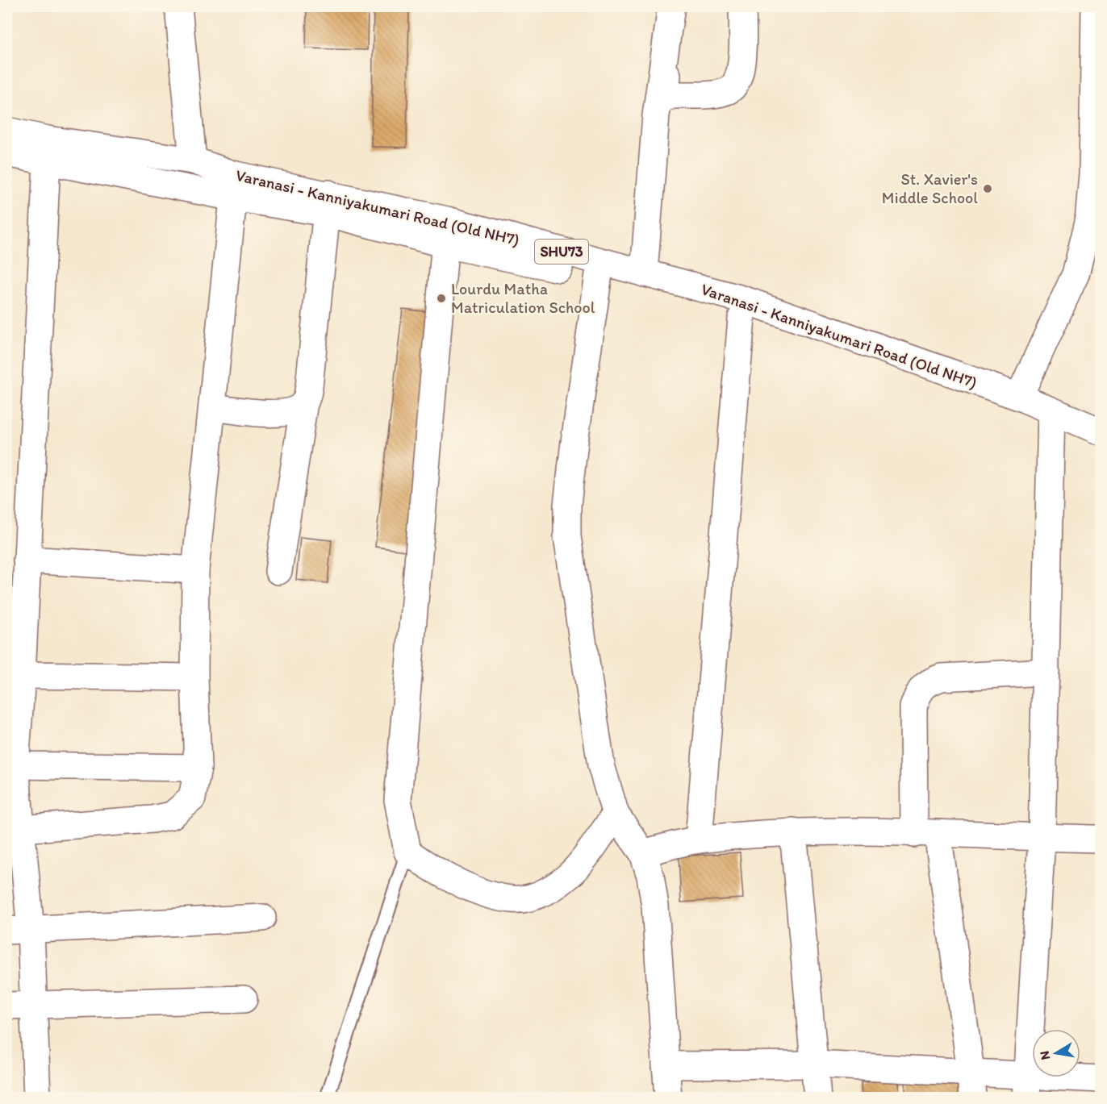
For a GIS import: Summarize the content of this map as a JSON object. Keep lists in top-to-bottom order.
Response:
{
  "streets": {
    "street": ["Varanasi - Kanniyakumari Road (Old NH7)", "SHU73"]
  },
  "places": ["St. Xavier's Middle School", "Lourdu Matha Matriculation School"],
  "north": "left"
}
